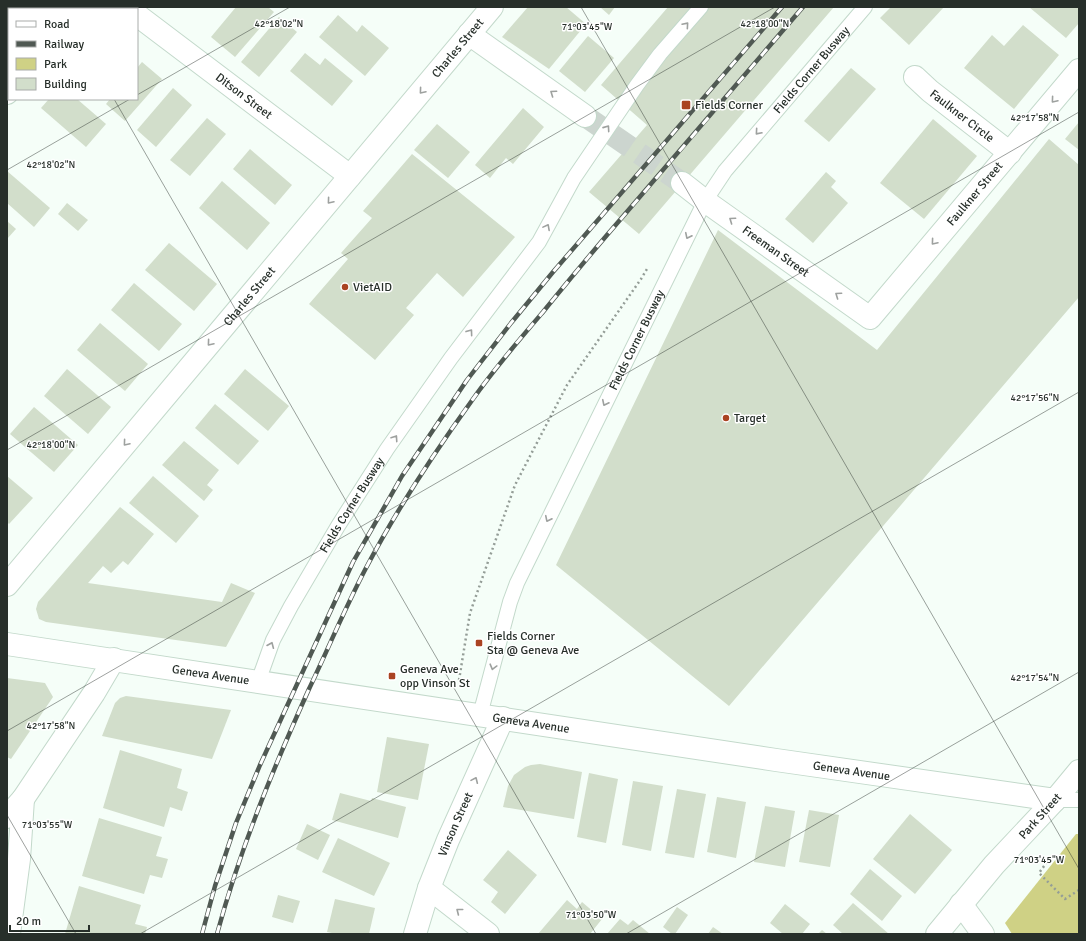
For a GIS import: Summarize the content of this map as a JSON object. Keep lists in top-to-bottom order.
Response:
{
  "streets": {
    "street": [
      "Charles Street",
      "Ditson Street",
      "Faulkner Circle",
      "Faulkner Street",
      "Freeman Street",
      "Geneva Avenue",
      "Park Street",
      "Vinson Street"
    ],
    "lane": ["Fields Corner Busway"]
  },
  "crossings": [
    ["Charles Street", "Ditson Street"],
    ["Fields Corner Busway", "Freeman Street"],
    ["Fields Corner Busway", "Geneva Avenue"],
    ["Faulkner Circle", "Faulkner Street"],
    ["Faulkner Street", "Freeman Street"],
    ["Geneva Avenue", "Park Street"],
    ["Geneva Avenue", "Vinson Street"]
  ],
  "one_way": [
    "Charles Street",
    "Faulkner Street",
    "Freeman Street",
    "Vinson Street"
  ],
  "places": {
    "transit": ["Fields Corner", "Fields Corner Sta @ Geneva Ave", "Geneva Ave opp Vinson St"],
    "other": ["VietAID", "Target"]
  },
  "legend": [
    "Road",
    "Railway",
    "Park",
    "Building"
  ],
  "scale_bar": "20 m",
  "coordinates": [
    "42°18'00\"N",
    "42°18'02\"N",
    "71°03'45\"W",
    "42°17'58\"N",
    "42°17'56\"N",
    "42°17'54\"N",
    "71°03'55\"W",
    "71°03'50\"W"
  ]
}
